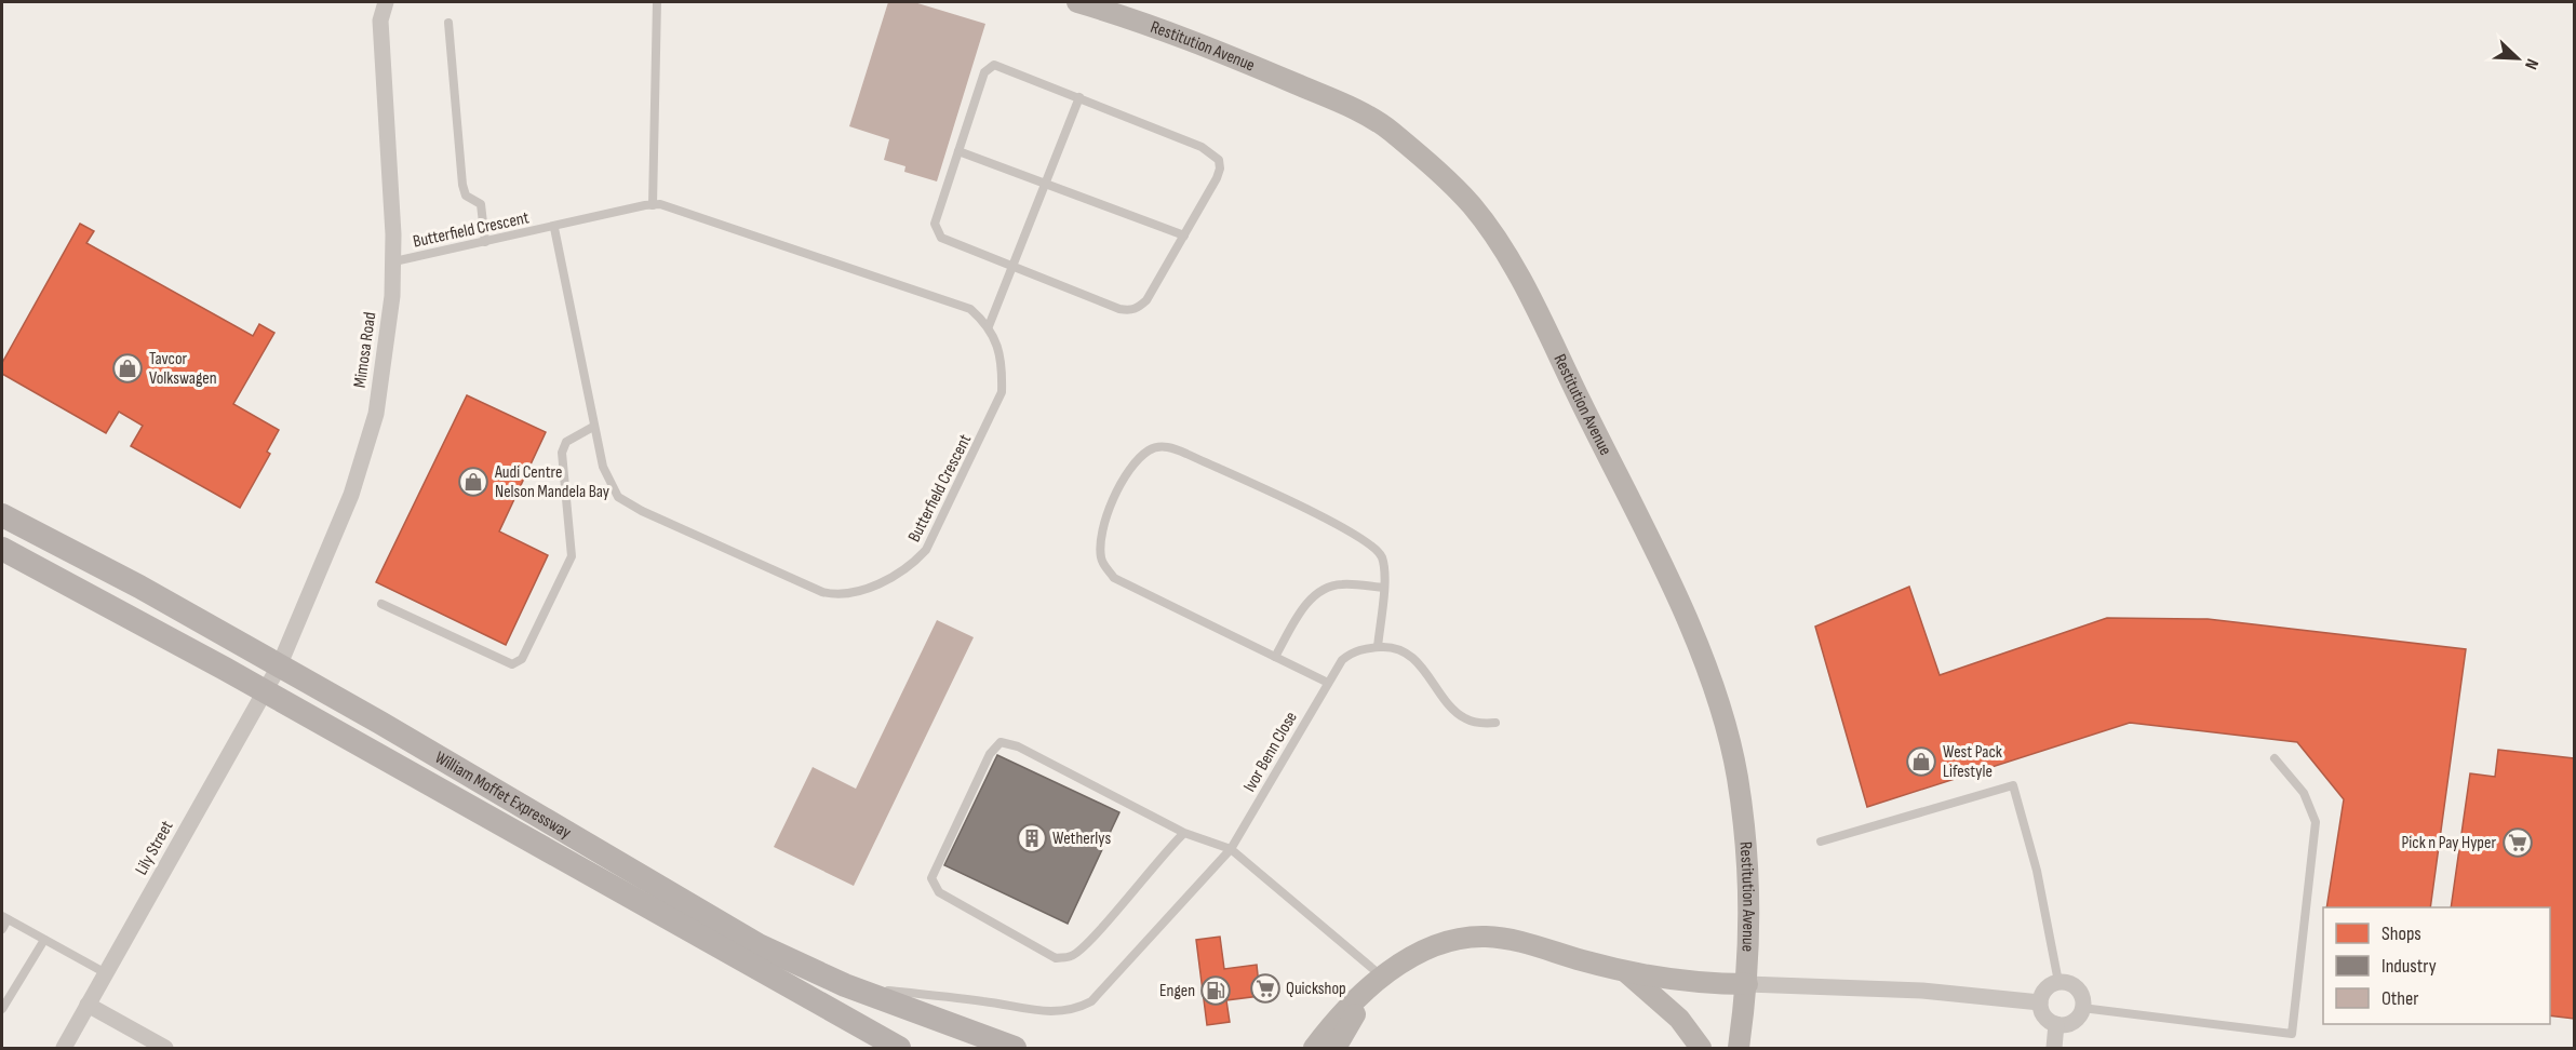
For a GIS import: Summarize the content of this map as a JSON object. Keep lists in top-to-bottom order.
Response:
{
  "streets": {
    "main road": ["William Moffet Expressway"],
    "street": ["Restitution Avenue", "Mimosa Road", "Lily Street"],
    "lane": ["Butterfield Crescent", "Ivor Benn Close"]
  },
  "crossings": [
    ["Butterfield Crescent", "Mimosa Road"],
    ["Mimosa Road", "William Moffet Expressway"],
    ["Mimosa Road", "Lily Street"],
    ["Ivor Benn Close", "William Moffet Expressway"],
    ["William Moffet Expressway", "Lily Street"]
  ],
  "places": {
    "shop": ["Tavcor Volkswagen", "Audi Centre Nelson Mandela Bay", "West Pack Lifestyle"],
    "building": ["Wetherlys"],
    "supermarket": ["Pick n Pay Hyper", "Quickshop"],
    "fuel station": ["Engen"]
  },
  "legend": ["Shops", "Industry", "Other"],
  "north": "bottom right"
}
